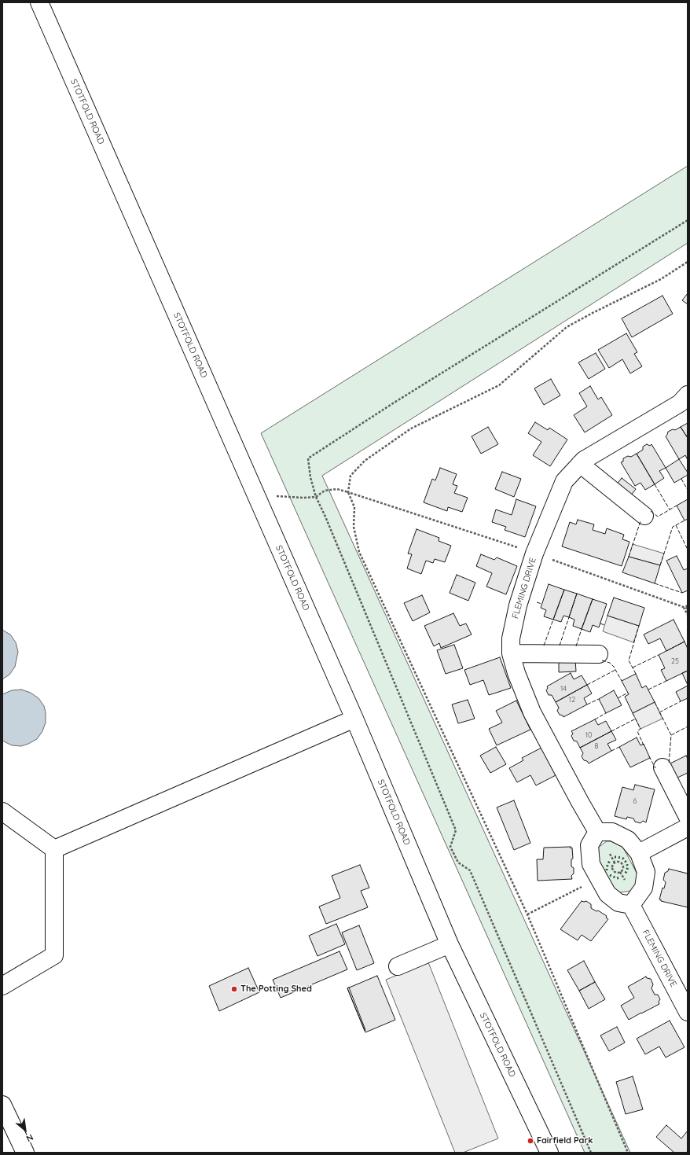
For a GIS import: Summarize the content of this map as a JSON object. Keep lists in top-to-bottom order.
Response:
{
  "streets": {
    "street": ["STOTFOLD ROAD", "FLEMING DRIVE"]
  },
  "places": ["The Potting Shed", "Fairfield Park"],
  "house_numbers": [
    "25",
    "14",
    "12",
    "10",
    "8",
    "6"
  ],
  "north": "bottom right"
}
